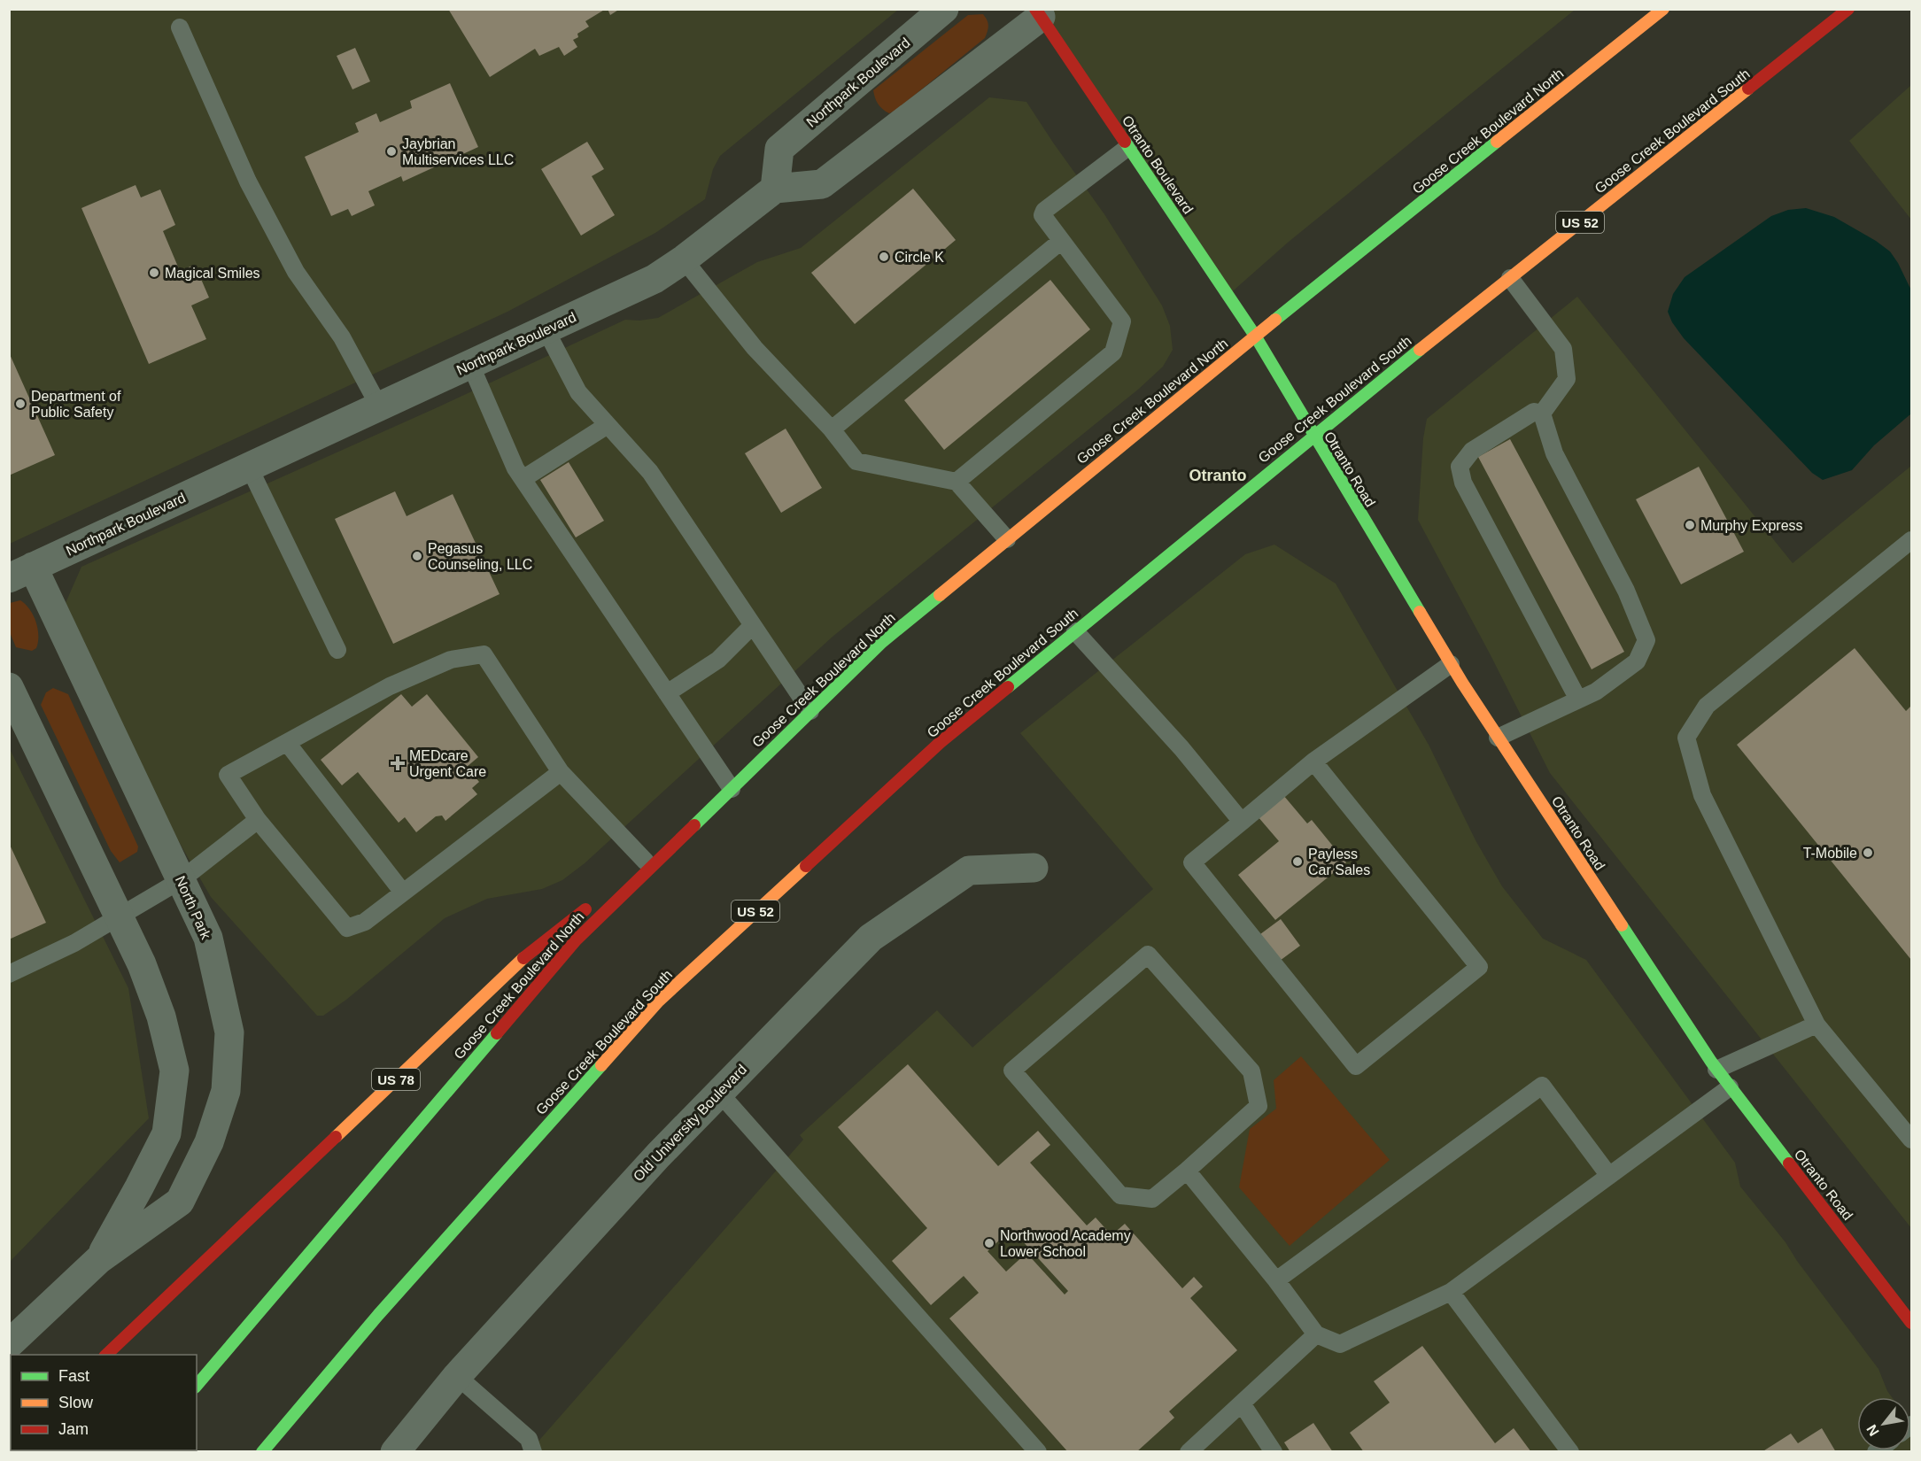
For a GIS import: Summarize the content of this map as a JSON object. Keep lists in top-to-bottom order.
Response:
{
  "streets": {
    "main road": [
      "Goose Creek Boulevard North",
      "Goose Creek Boulevard South",
      "Otranto Boulevard",
      "US 52",
      "Otranto Road",
      "US 78"
    ],
    "street": ["Northpark Boulevard", "North Park", "Old University Boulevard"]
  },
  "crossings": [
    ["Northpark Boulevard", "North Park"],
    ["Goose Creek Boulevard North", "Otranto Boulevard"],
    ["Goose Creek Boulevard North", "Otranto Road"],
    ["Goose Creek Boulevard North", "US 78"],
    ["Goose Creek Boulevard South", "Otranto Road"],
    ["Otranto Boulevard", "Otranto Road"]
  ],
  "districts": ["Otranto"],
  "places": {
    "other": [
      "Jaybrian Multiservices LLC",
      "Circle K",
      "Magical Smiles",
      "Department of Public Safety",
      "Murphy Express",
      "Pegasus Counseling, LLC",
      "T-Mobile",
      "Payless Car Sales",
      "Northwood Academy Lower School"
    ],
    "health": ["MEDcare Urgent Care"]
  },
  "legend": ["Fast", "Slow", "Jam"],
  "north": "bottom left"
}
